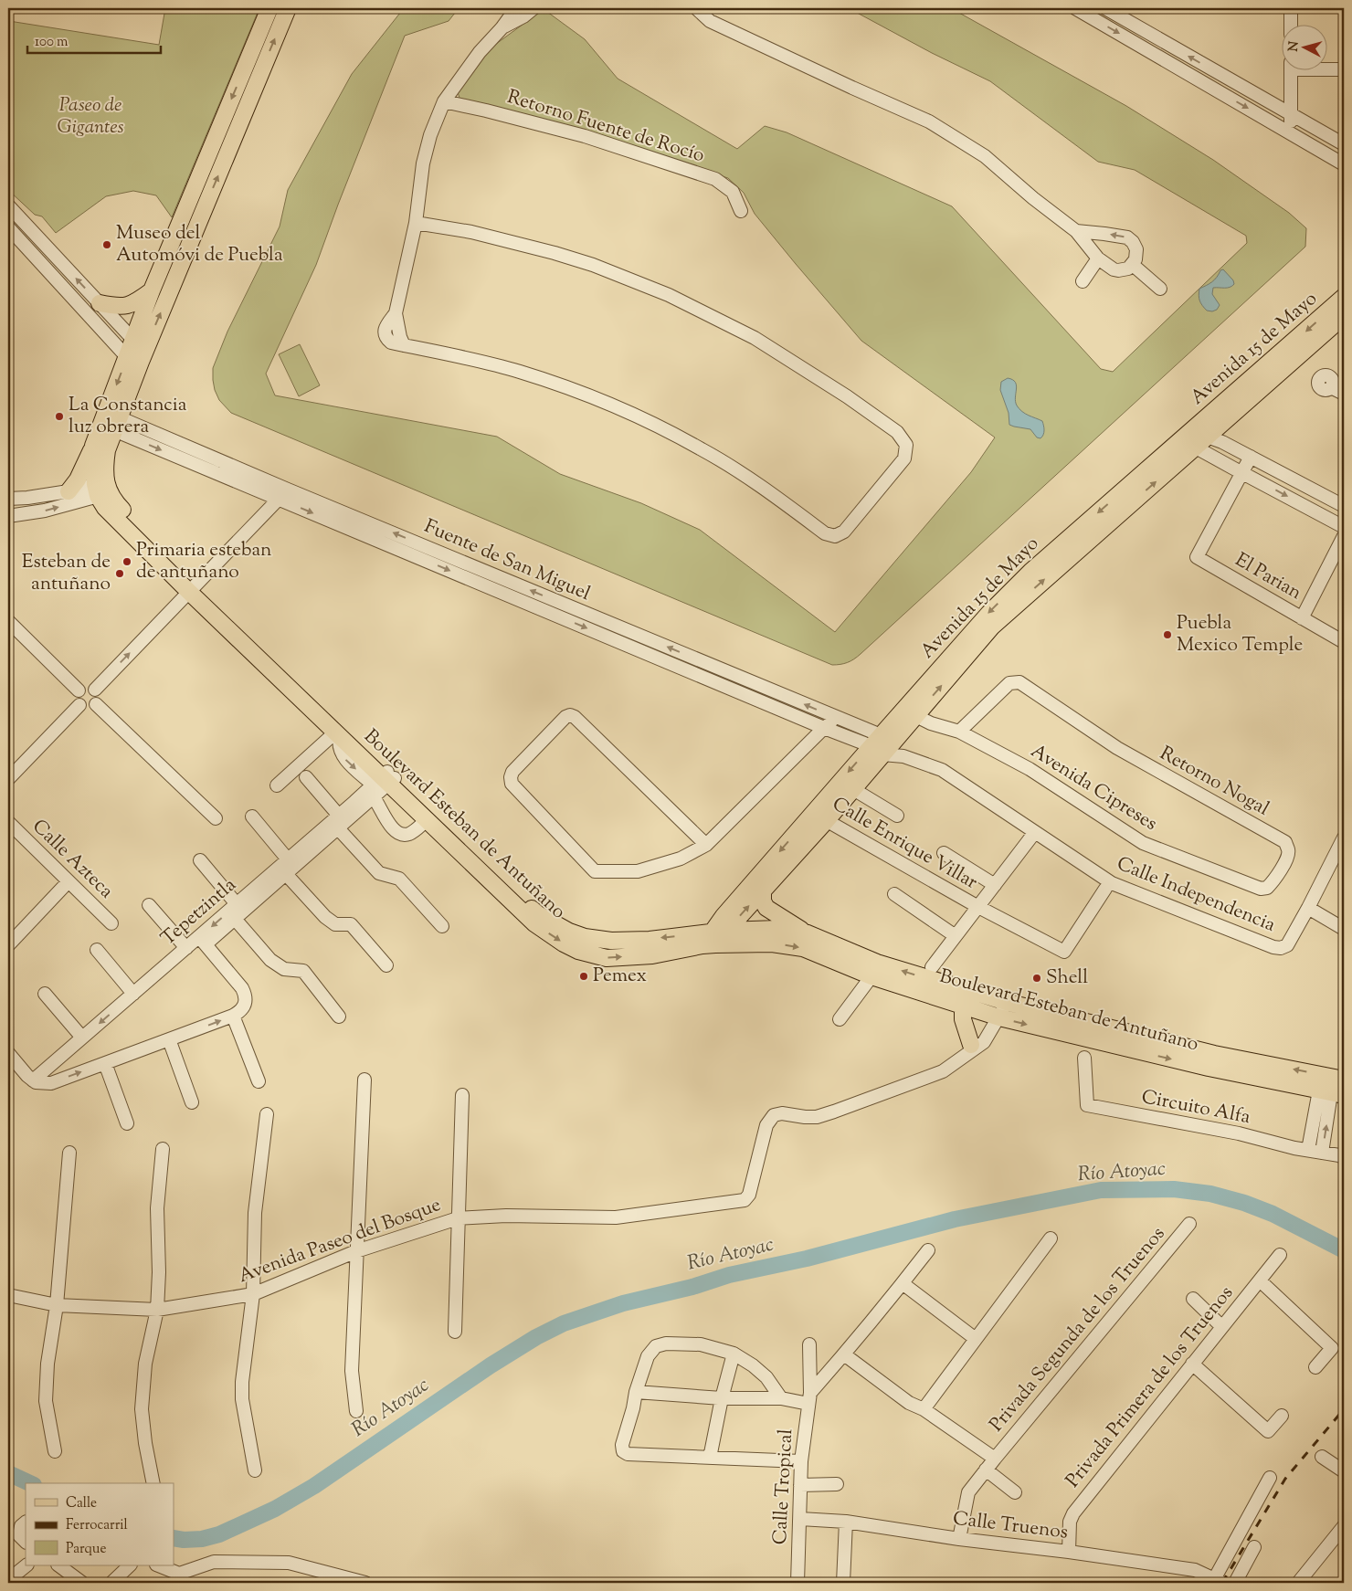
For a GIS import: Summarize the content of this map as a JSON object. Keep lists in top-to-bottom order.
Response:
{
  "streets": {
    "main road": ["Avenida 15 de Mayo", "Boulevard Esteban de Antuñano"],
    "street": [
      "Retorno Fuente de Rocío",
      "Fuente de San Miguel",
      "El Parian",
      "Retorno Nogal",
      "Avenida Cipreses",
      "Calle Enrique Villar",
      "Calle Azteca",
      "Calle Independencia",
      "Tepetzintla",
      "Circuito Alfa",
      "Avenida Paseo del Bosque",
      "Privada Segunda de los Truenos",
      "Privada Primera de los Truenos",
      "Calle Tropical",
      "Calle Truenos"
    ]
  },
  "crossings": [
    ["Avenida 15 de Mayo", "Fuente de San Miguel"],
    ["Avenida 15 de Mayo", "Avenida Cipreses"],
    ["Avenida 15 de Mayo", "Boulevard Esteban de Antuñano"],
    ["Avenida 15 de Mayo", "Calle Enrique Villar"],
    ["Avenida 15 de Mayo", "Calle Independencia"],
    ["Fuente de San Miguel", "Calle Independencia"],
    ["Retorno Nogal", "Avenida Cipreses"],
    ["Boulevard Esteban de Antuñano", "Tepetzintla"],
    ["Boulevard Esteban de Antuñano", "Avenida Paseo del Bosque"],
    ["Privada Segunda de los Truenos", "Calle Truenos"],
    ["Privada Primera de los Truenos", "Calle Truenos"],
    ["Calle Tropical", "Calle Truenos"]
  ],
  "water": ["Río Atoyac"],
  "parks": ["Paseo de Gigantes"],
  "places": [
    "Museo del Automóvi de Puebla",
    "La Constancia luz obrera",
    "Primaria esteban de antuñano",
    "Esteban de antuñano",
    "Puebla Mexico Temple",
    "Pemex",
    "Shell"
  ],
  "legend": ["Calle", "Ferrocarril", "Parque"],
  "scale_bar": "100 m",
  "north": "left"
}
